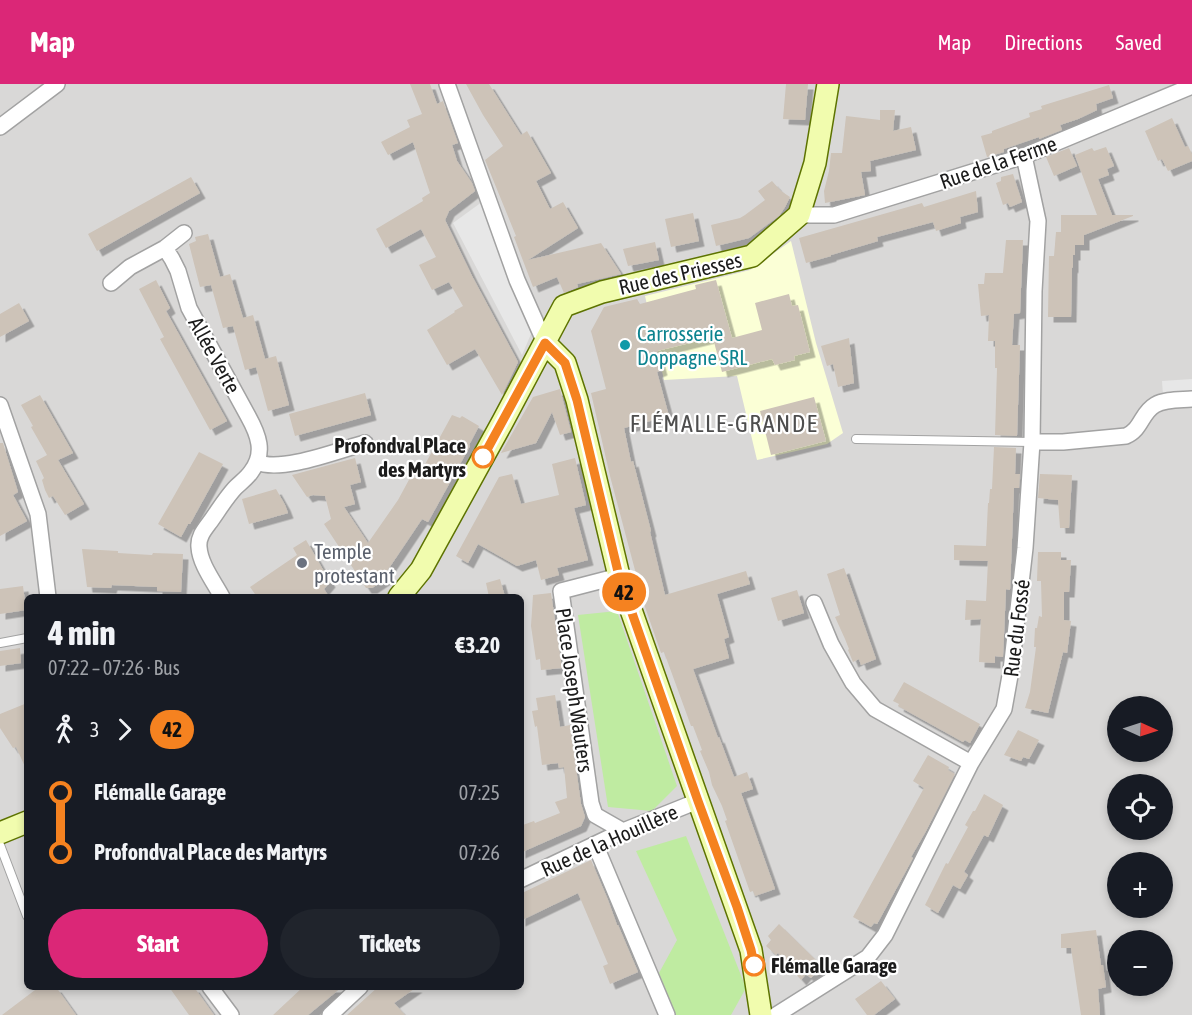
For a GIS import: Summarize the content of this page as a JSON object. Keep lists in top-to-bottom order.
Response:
{
  "streets": {
    "street": [
      "Rue de la Ferme",
      "Rue des Priesses",
      "Allée Verte",
      "Rue du Fossé",
      "Place Joseph Wauters",
      "Rue de la Houillère"
    ]
  },
  "crossings": [
    ["Rue de la Ferme", "Rue des Priesses"],
    ["Rue de la Ferme", "Rue du Fossé"],
    ["Place Joseph Wauters", "Rue de la Houillère"]
  ],
  "districts": ["FLÉMALLE-GRANDE"],
  "places": [
    "Carrosserie Doppagne SRL",
    "Profondval Place des Martyrs",
    "Temple protestant",
    "Flémalle Garage"
  ],
  "lines": ["bus line 42"],
  "north": "right",
  "page": {
    "header": "Map",
    "nav": ["Map", "Directions", "Saved"],
    "on_map": "42",
    "heading": ["4 min", "07:22 – 07:26 · Bus", "€3.20"],
    "map_buttons": ["+", "−"],
    "legs": ["3", "42"],
    "list": [
      {
        "name": "Flémalle Garage",
        "value": "07:25"
      },
      {
        "name": "Profondval Place des Martyrs",
        "value": "07:26"
      }
    ],
    "buttons": ["Start", "Tickets"]
  }
}
